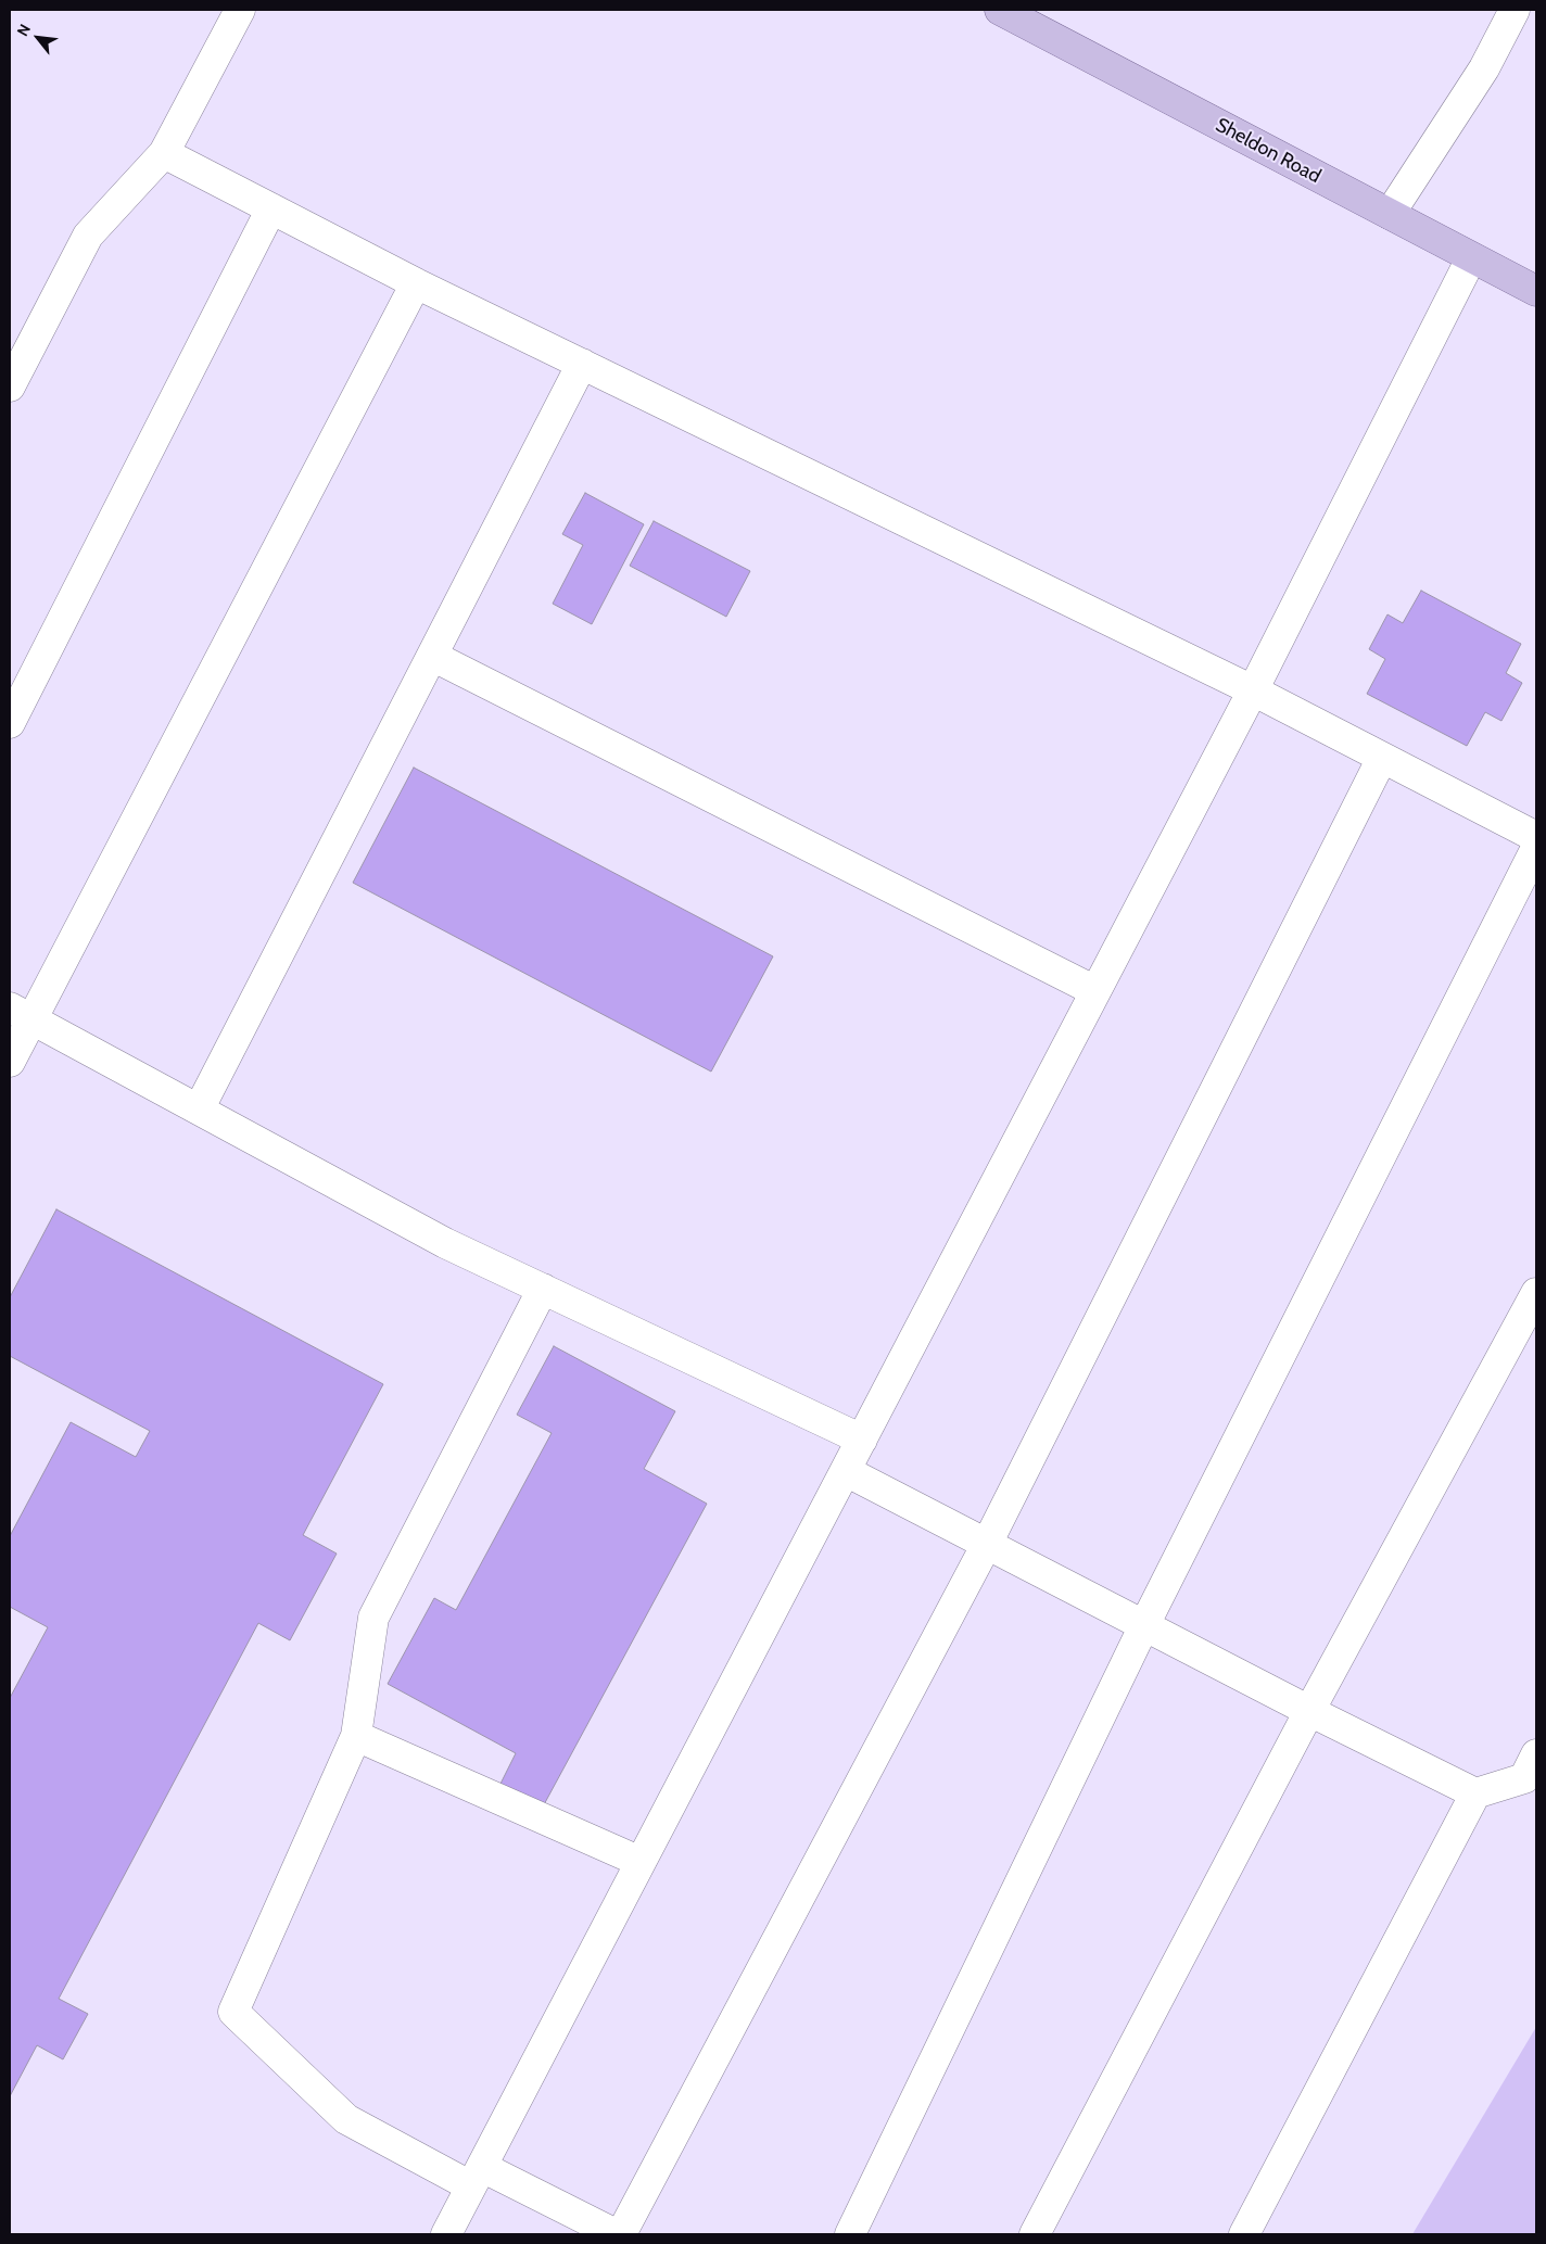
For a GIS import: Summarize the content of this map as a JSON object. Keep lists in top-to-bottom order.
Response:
{
  "streets": {
    "main road": ["Sheldon Road"]
  },
  "north": "top left"
}
